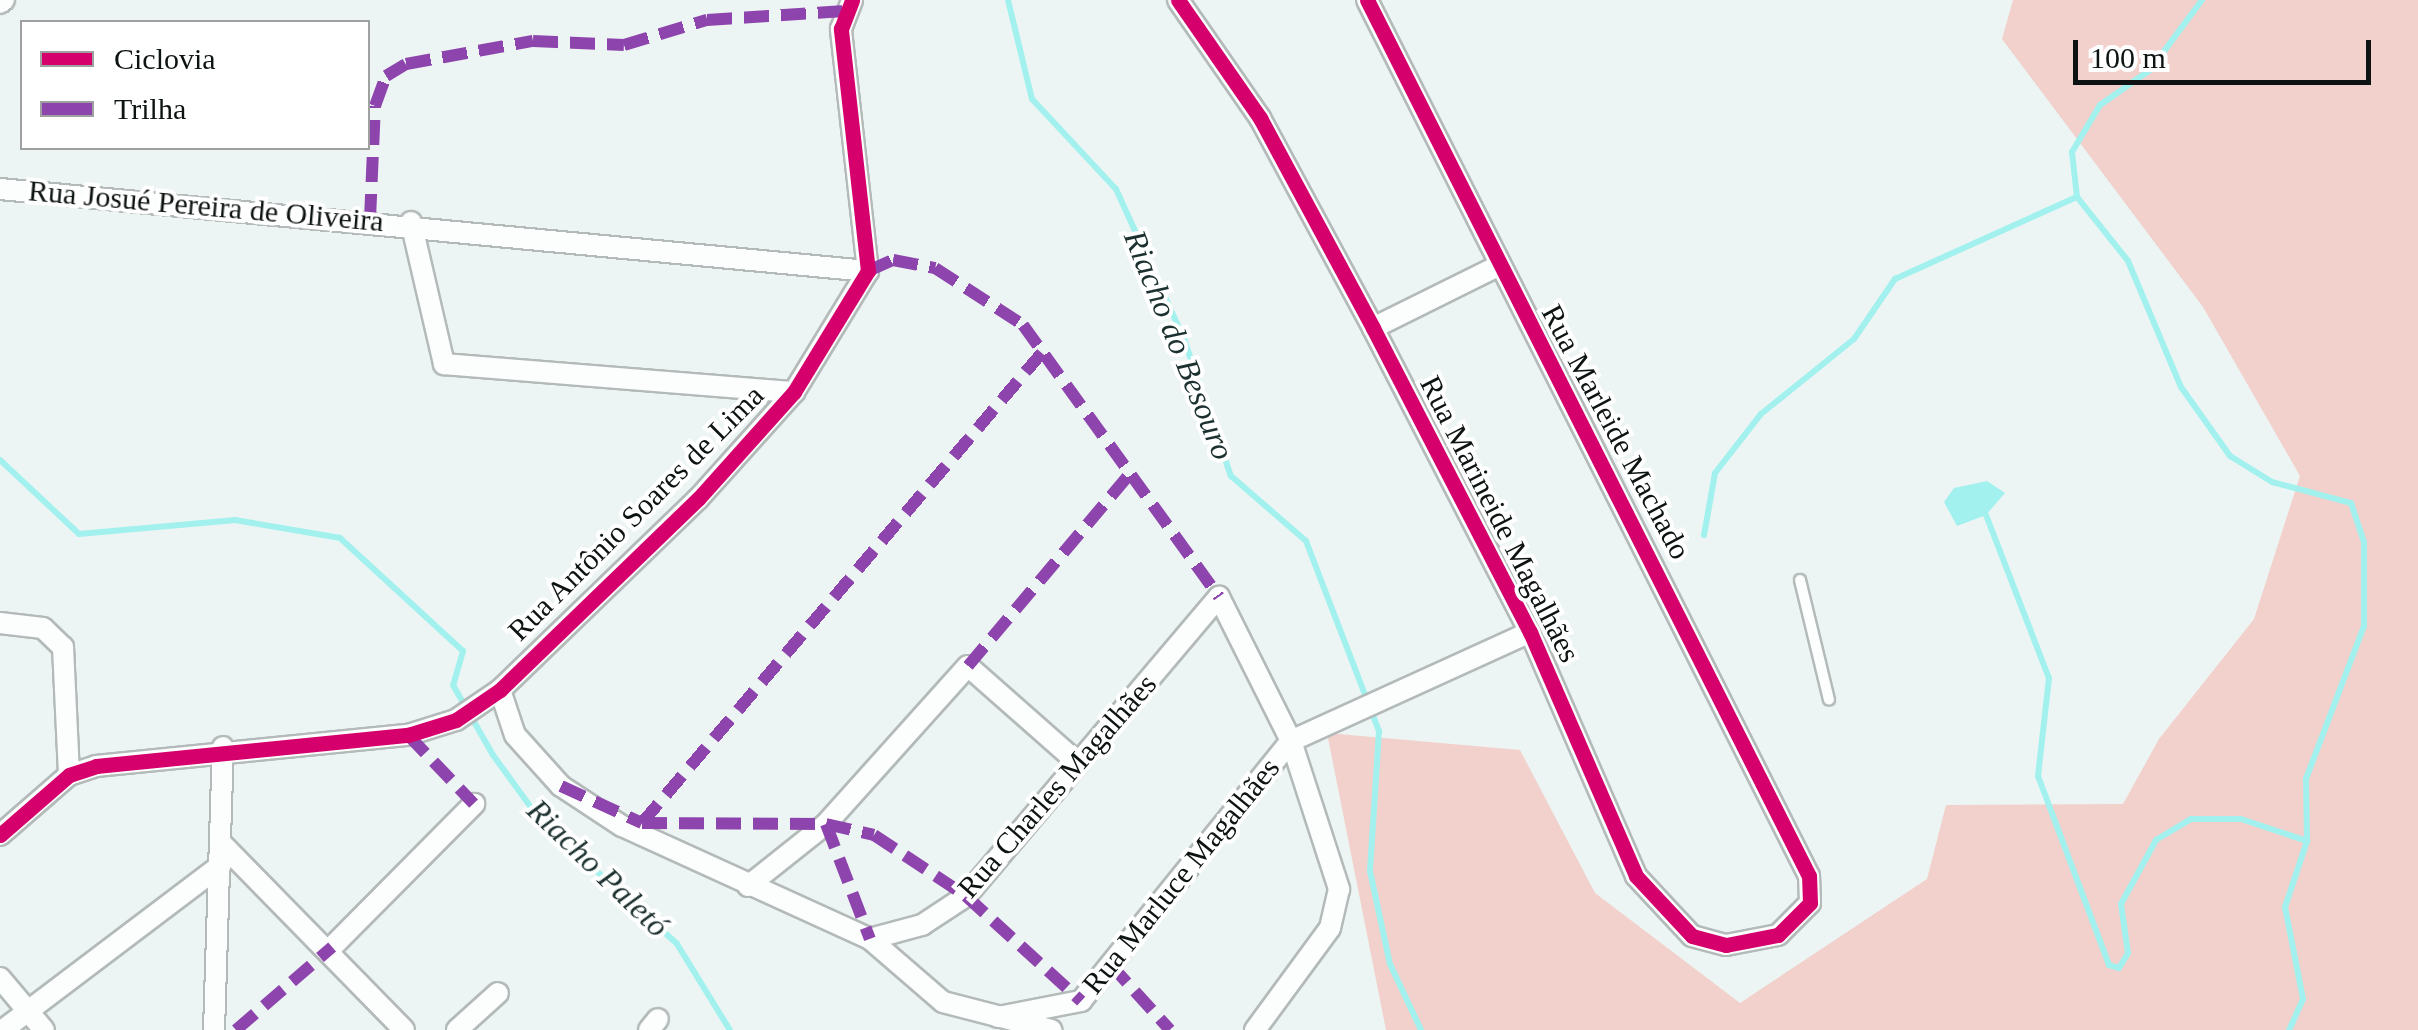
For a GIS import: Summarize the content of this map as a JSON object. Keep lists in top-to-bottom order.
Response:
{
  "streets": {
    "street": [
      "Rua Josué Pereira de Oliveira",
      "Rua Marleide Machado",
      "Rua Antônio Soares de Lima",
      "Rua Marineide Magalhães",
      "Rua Charles Magalhães",
      "Rua Marluce Magalhães"
    ]
  },
  "crossings": [
    ["Rua Josué Pereira de Oliveira", "Rua Antônio Soares de Lima"],
    ["Rua Marleide Machado", "Rua Marineide Magalhães"],
    ["Rua Marineide Magalhães", "Rua Marluce Magalhães"],
    ["Rua Charles Magalhães", "Rua Marluce Magalhães"]
  ],
  "water": ["Riacho do Besouro", "Riacho Paletó"],
  "legend": ["Ciclovia", "Trilha"],
  "scale_bar": "100 m"
}
